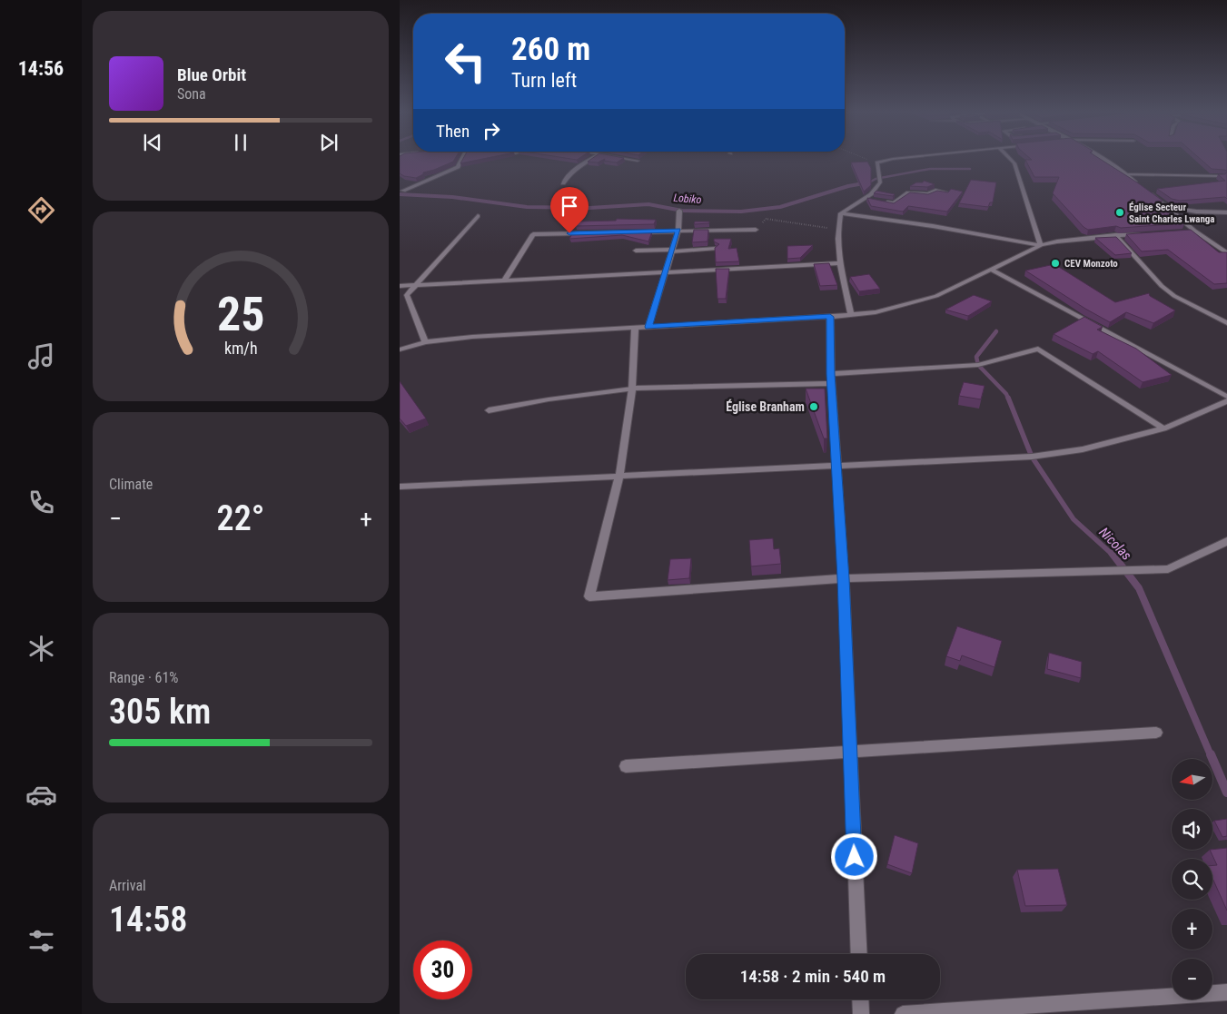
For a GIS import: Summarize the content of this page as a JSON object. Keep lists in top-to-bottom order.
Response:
{
  "water": ["Lobiko", "Nicolas"],
  "places": ["Église Secteur Saint Charles Lwanga", "CEV Monzoto", "Église Branham"],
  "north": "left",
  "page": {
    "tabs": "14:56",
    "turn": ["260 m", "Turn left"],
    "song": ["Blue Orbit", "Sona"],
    "then": "Then",
    "tile": [
      "Climate",
      ["Range · 61%", "305 km"],
      ["Arrival", "14:58"]
    ],
    "heat": ["−", "22°", "+"],
    "map_buttons": ["+", "−"],
    "limit": "30",
    "trip": "14:58 · 2 min · 540 m",
    "gauge": ["25", "km/h"]
  }
}
